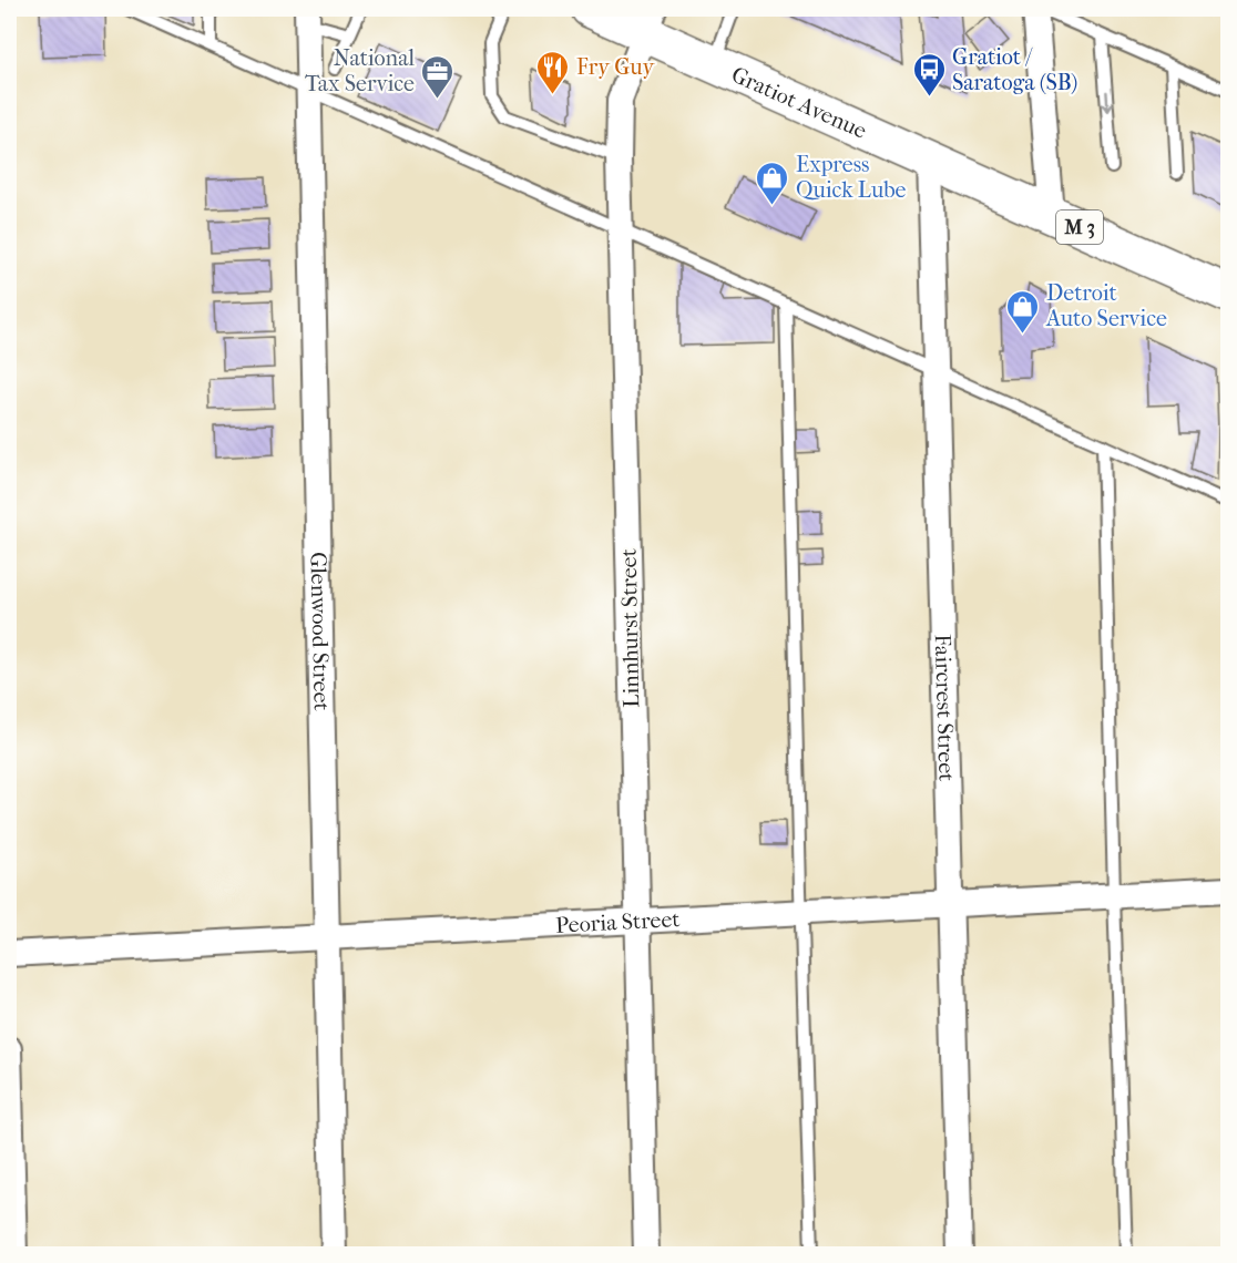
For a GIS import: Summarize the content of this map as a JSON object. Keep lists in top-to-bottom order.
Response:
{
  "streets": {
    "main road": ["Gratiot Avenue", "M 3"],
    "street": [
      "Linnhurst Street",
      "Glenwood Street",
      "Faircrest Street",
      "Peoria Street"
    ]
  },
  "crossings": [
    ["Gratiot Avenue", "Linnhurst Street"],
    ["Gratiot Avenue", "Faircrest Street"],
    ["Linnhurst Street", "Peoria Street"],
    ["Glenwood Street", "Peoria Street"],
    ["Faircrest Street", "Peoria Street"]
  ],
  "places": {
    "restaurant": ["Fry Guy"],
    "bus stop": ["Gratiot / Saratoga (SB)"],
    "office": ["National Tax Service"],
    "shop": ["Express Quick Lube", "Detroit Auto Service"]
  }
}
